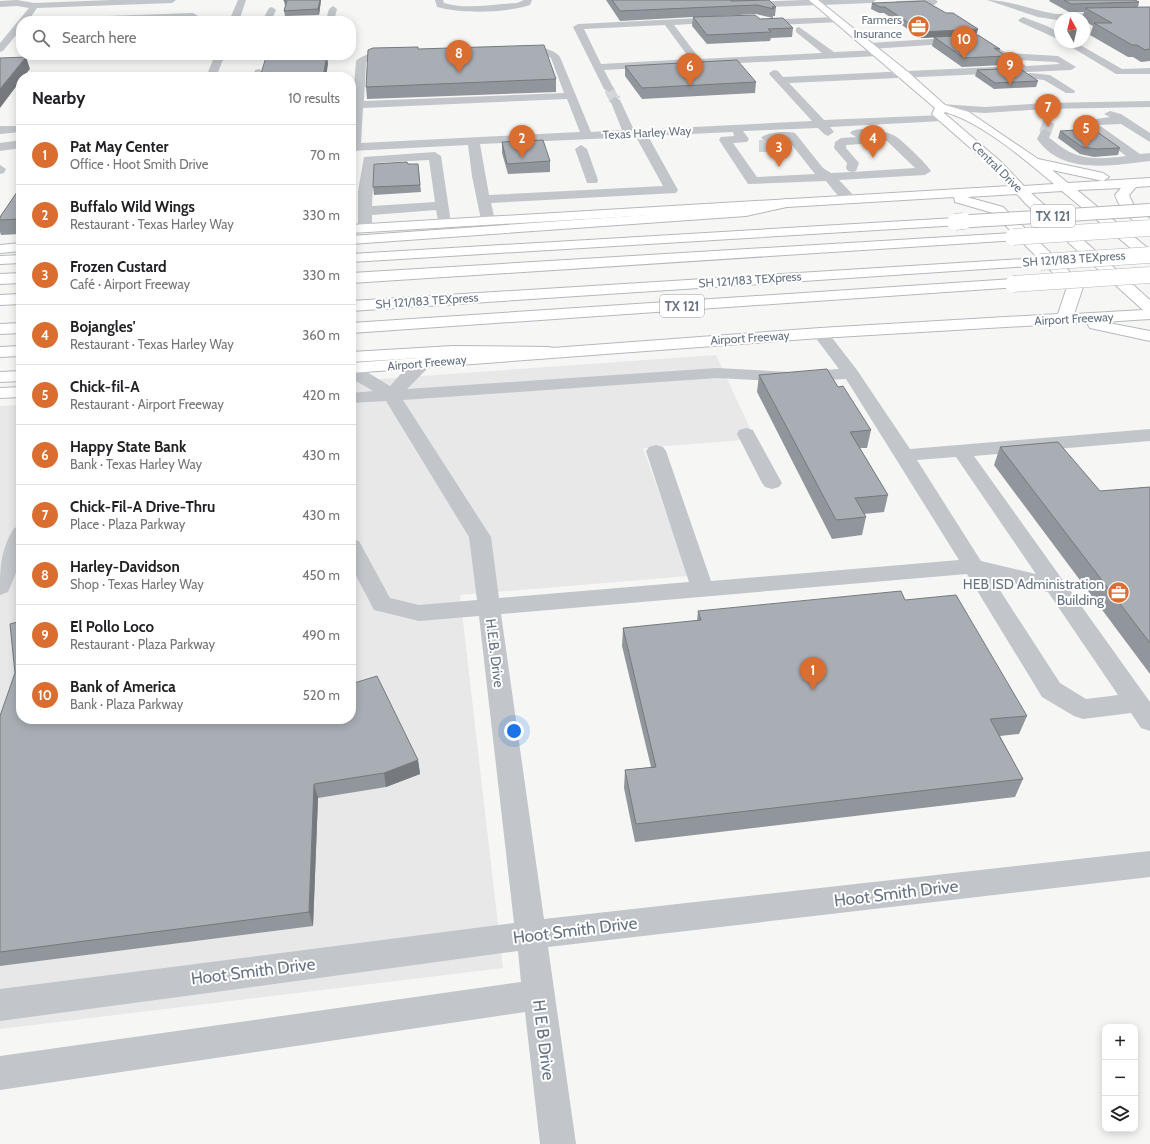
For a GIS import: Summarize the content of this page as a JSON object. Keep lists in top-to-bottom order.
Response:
{
  "streets": {
    "main road": [
      "Central Drive",
      "TX 121",
      "SH 121/183 TEXpress",
      "Airport Freeway"
    ],
    "street": [
      "Texas Harley Way",
      "H.E.B. Drive",
      "Hoot Smith Drive",
      "H E B Drive"
    ]
  },
  "crossings": [
    ["Texas Harley Way", "Central Drive"],
    ["Central Drive", "SH 121/183 TEXpress"],
    ["H.E.B. Drive", "Hoot Smith Drive"],
    ["H.E.B. Drive", "H E B Drive"],
    ["Hoot Smith Drive", "H E B Drive"]
  ],
  "places": {
    "office": ["Farmers Insurance", "HEB ISD Administration Building"]
  },
  "north": "top",
  "page": {
    "search": "Search here",
    "pins": [
      "10",
      "8",
      "9",
      "6",
      "7",
      "5",
      "2",
      "4",
      "3",
      "1"
    ],
    "heading": ["Nearby", "10 results"],
    "list": [
      {
        "mark": "1",
        "name": "Pat May Center",
        "note": "Office · Hoot Smith Drive",
        "value": "70 m"
      },
      {
        "mark": "2",
        "name": "Buffalo Wild Wings",
        "note": "Restaurant · Texas Harley Way",
        "value": "330 m"
      },
      {
        "mark": "3",
        "name": "Frozen Custard",
        "note": "Café · Airport Freeway",
        "value": "330 m"
      },
      {
        "mark": "4",
        "name": "Bojangles'",
        "note": "Restaurant · Texas Harley Way",
        "value": "360 m"
      },
      {
        "mark": "5",
        "name": "Chick-fil-A",
        "note": "Restaurant · Airport Freeway",
        "value": "420 m"
      },
      {
        "mark": "6",
        "name": "Happy State Bank",
        "note": "Bank · Texas Harley Way",
        "value": "430 m"
      },
      {
        "mark": "7",
        "name": "Chick-Fil-A Drive-Thru",
        "note": "Place · Plaza Parkway",
        "value": "430 m"
      },
      {
        "mark": "8",
        "name": "Harley-Davidson",
        "note": "Shop · Texas Harley Way",
        "value": "450 m"
      },
      {
        "mark": "9",
        "name": "El Pollo Loco",
        "note": "Restaurant · Plaza Parkway",
        "value": "490 m"
      },
      {
        "mark": "10",
        "name": "Bank of America",
        "note": "Bank · Plaza Parkway",
        "value": "520 m"
      }
    ],
    "map_buttons": ["+", "−"]
  }
}
